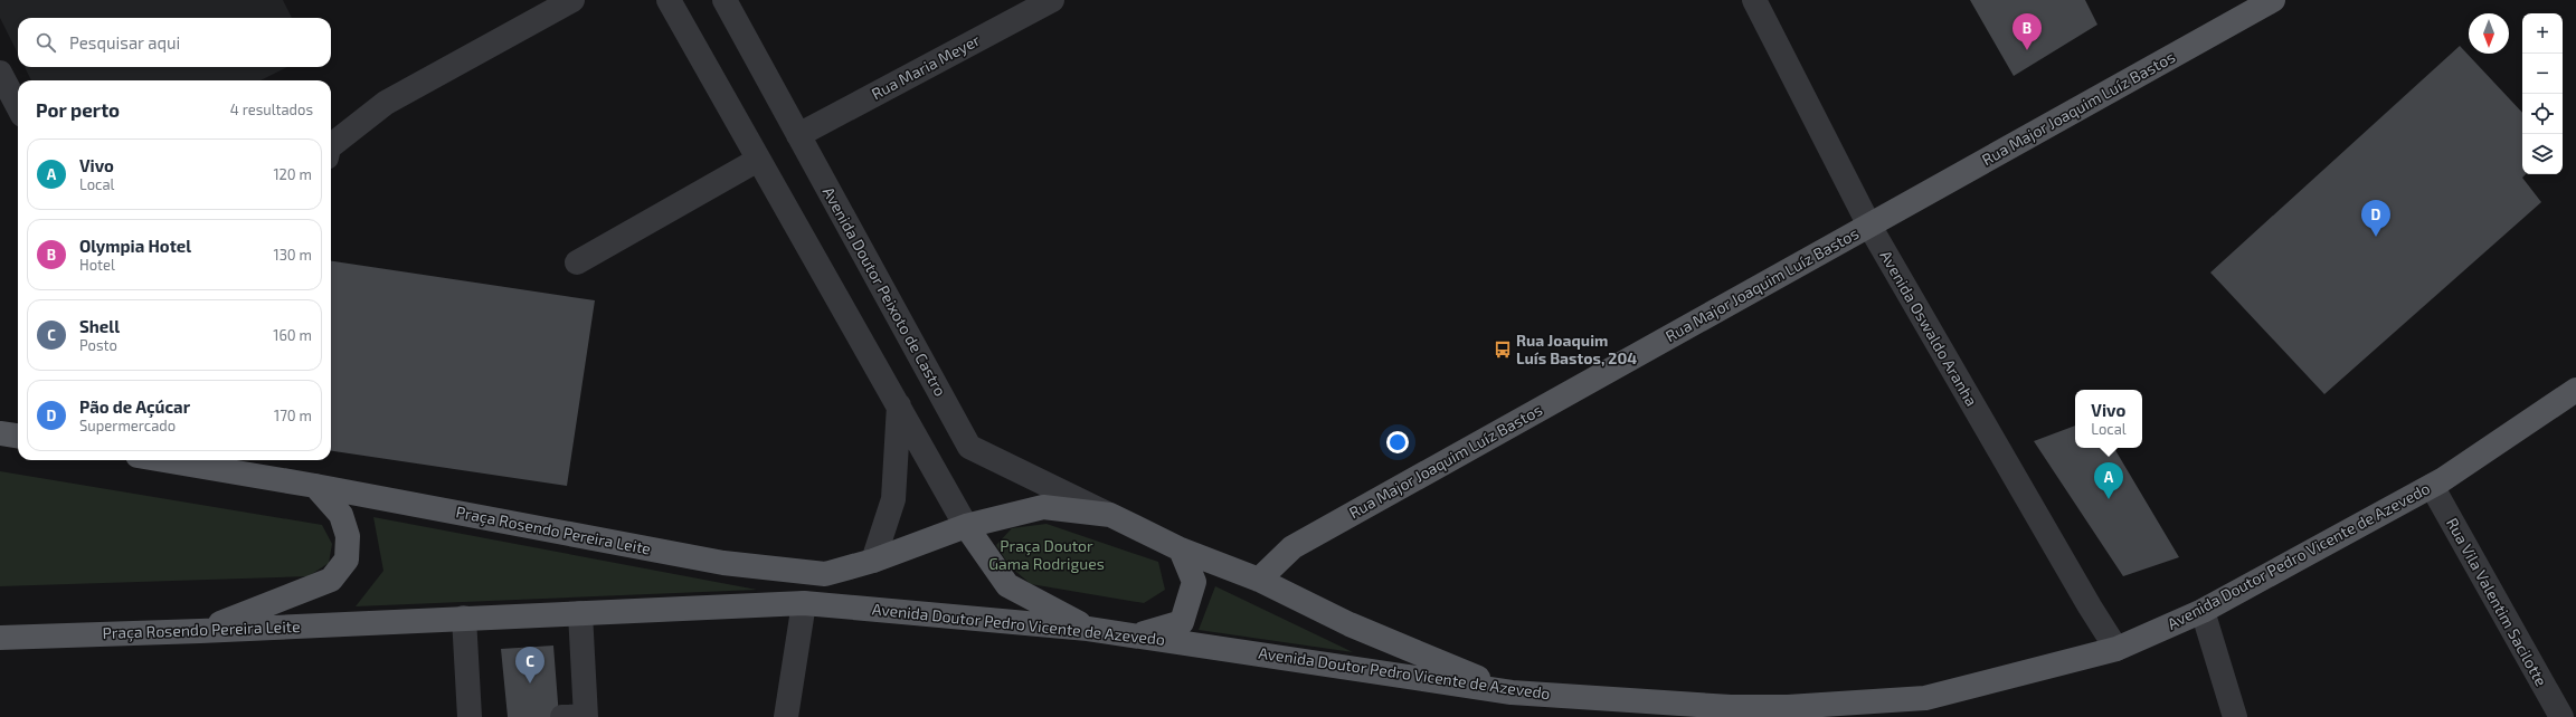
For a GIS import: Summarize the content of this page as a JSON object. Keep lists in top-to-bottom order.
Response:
{
  "streets": {
    "main road": ["Rua Major Joaquim Luíz Bastos", "Praça Rosendo Pereira Leite", "Avenida Doutor Pedro Vicente de Azevedo"],
    "street": [
      "Rua Maria Meyer",
      "Avenida Doutor Peixoto de Castro",
      "Avenida Oswaldo Aranha",
      "Rua Vila Valentim Sacilotte"
    ]
  },
  "crossings": [
    ["Rua Maria Meyer", "Avenida Doutor Peixoto de Castro"],
    ["Rua Major Joaquim Luíz Bastos", "Avenida Oswaldo Aranha"],
    ["Avenida Oswaldo Aranha", "Avenida Doutor Pedro Vicente de Azevedo"],
    ["Praça Rosendo Pereira Leite", "Avenida Doutor Pedro Vicente de Azevedo"],
    ["Avenida Doutor Pedro Vicente de Azevedo", "Rua Vila Valentim Sacilotte"]
  ],
  "parks": ["Praça Doutor Gama Rodrigues"],
  "places": {
    "bus stop": ["Rua Joaquim Luís Bastos, 204"]
  },
  "north": "bottom",
  "page": {
    "map_buttons": ["+", "−"],
    "pins": [
      "B",
      "D",
      "A",
      "C"
    ],
    "search": "Pesquisar aqui",
    "heading": ["Por perto", "4 resultados"],
    "list": [
      {
        "mark": "A",
        "name": "Vivo",
        "note": "Local",
        "value": "120 m"
      },
      {
        "mark": "B",
        "name": "Olympia Hotel",
        "note": "Hotel",
        "value": "130 m"
      },
      {
        "mark": "C",
        "name": "Shell",
        "note": "Posto",
        "value": "160 m"
      },
      {
        "mark": "D",
        "name": "Pão de Açúcar",
        "note": "Supermercado",
        "value": "170 m"
      }
    ],
    "popup": ["Vivo", "Local"]
  }
}
